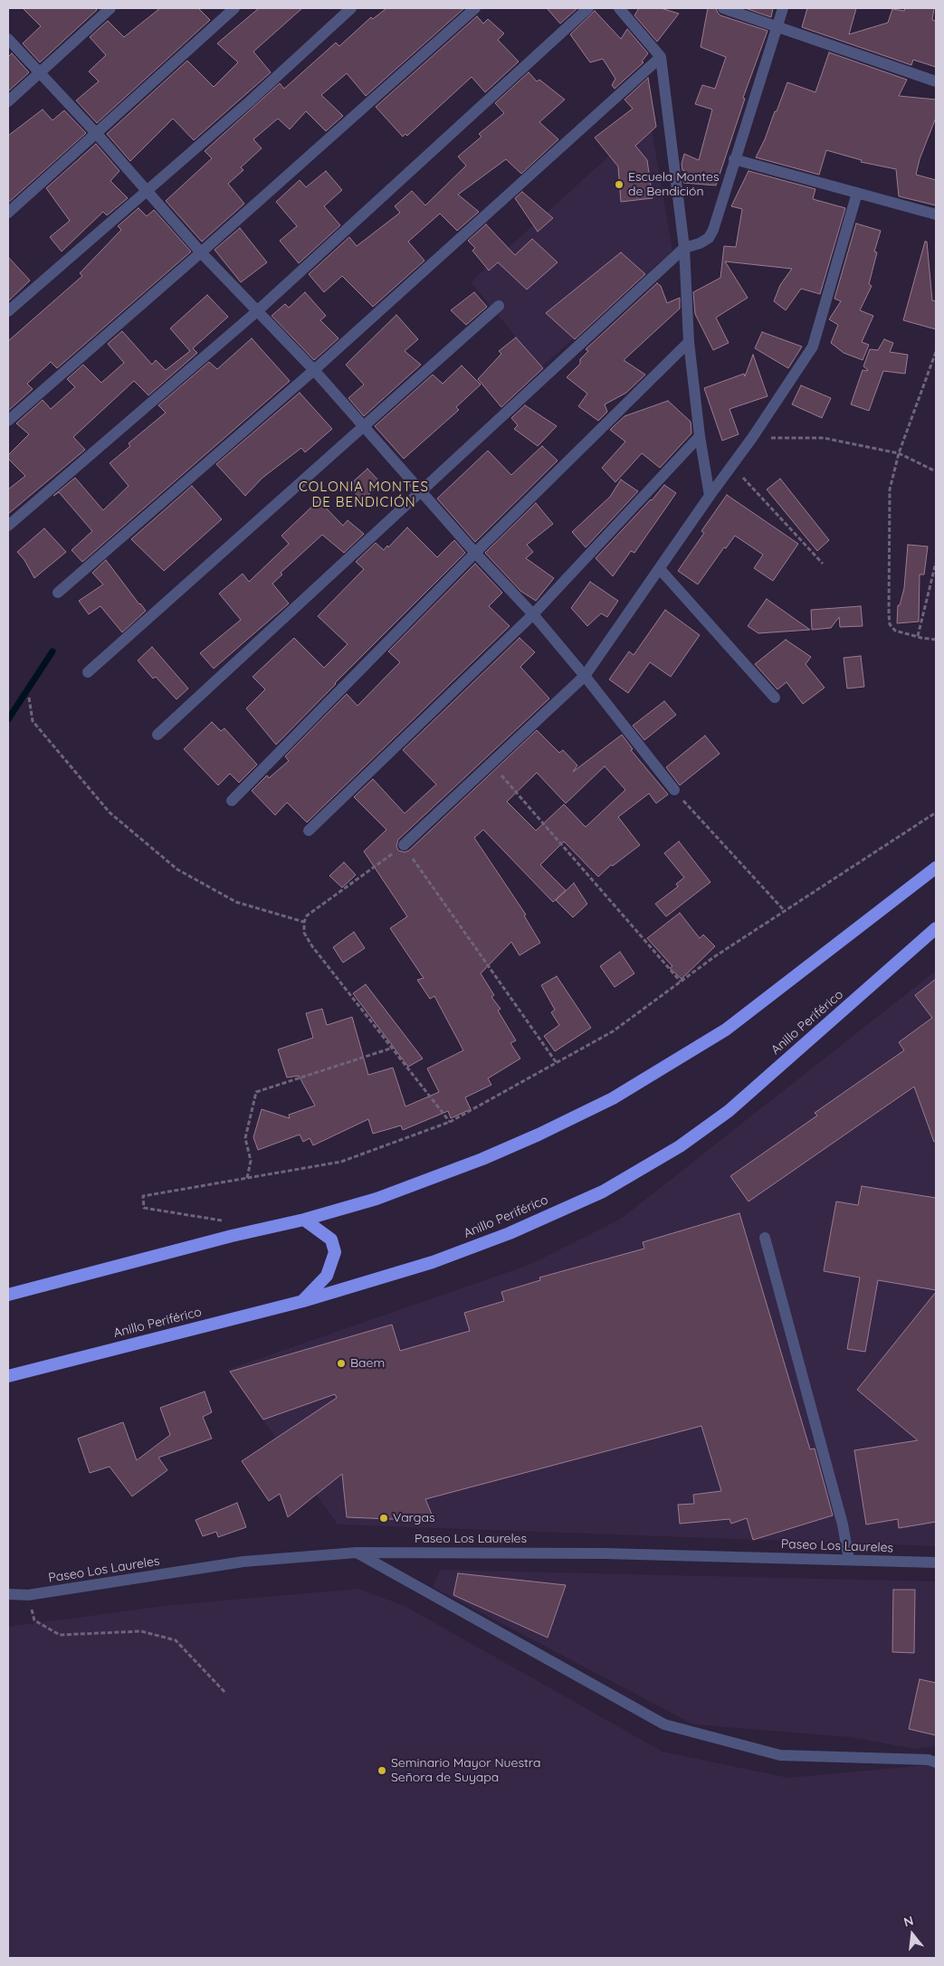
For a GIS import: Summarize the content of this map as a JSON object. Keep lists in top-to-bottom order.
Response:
{
  "streets": {
    "highway": ["Anillo Periférico"],
    "street": ["Paseo Los Laureles"]
  },
  "districts": ["COLONIA MONTES DE BENDICIÓN"],
  "places": [
    "Escuela Montes de Bendición",
    "Baem",
    "Vargas",
    "Seminario Mayor Nuestra Señora de Suyapa"
  ],
  "north": "top"
}
